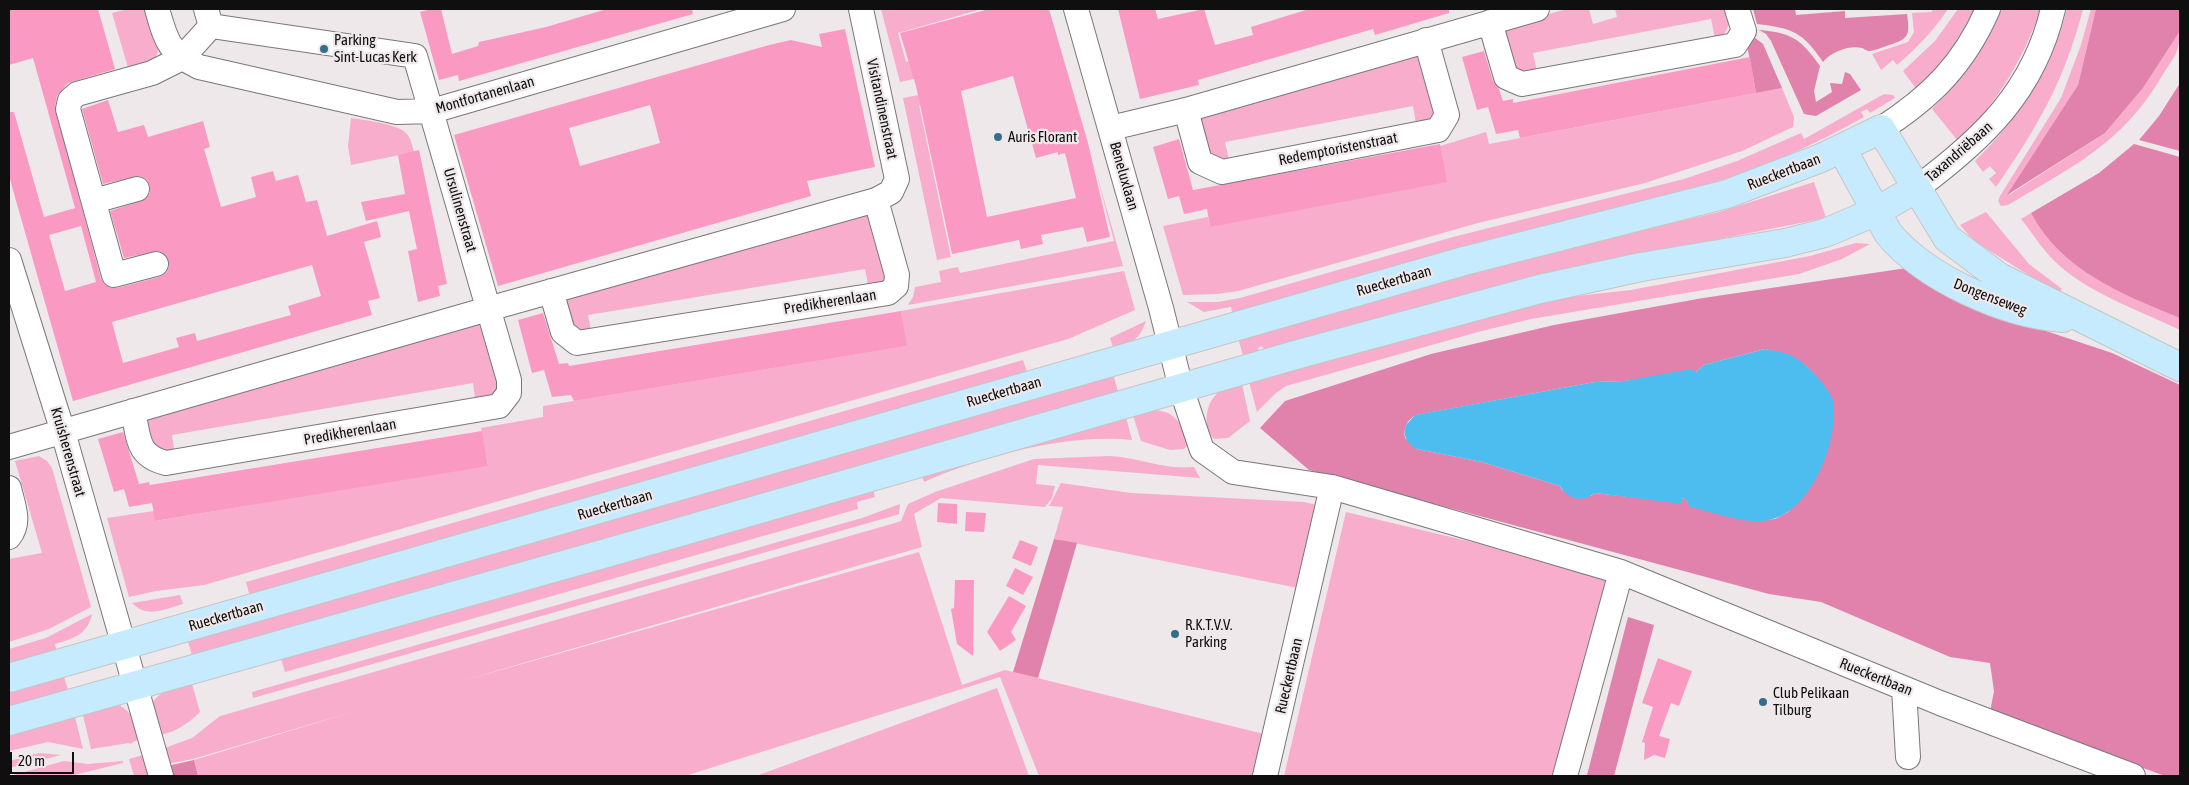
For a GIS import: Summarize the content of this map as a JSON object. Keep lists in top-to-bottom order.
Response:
{
  "streets": {
    "main road": ["Rueckertbaan", "Dongenseweg"],
    "street": [
      "Montfortanenlaan",
      "Visitandinenstraat",
      "Redemptoristenstraat",
      "Taxandriëbaan",
      "Beneluxlaan",
      "Ursulinenstraat",
      "Predikherenlaan",
      "Kruisherenstraat"
    ]
  },
  "crossings": [
    ["Montfortanenlaan", "Ursulinenstraat"],
    ["Visitandinenstraat", "Predikherenlaan"],
    ["Taxandriëbaan", "Dongenseweg"],
    ["Rueckertbaan", "Beneluxlaan"],
    ["Rueckertbaan", "Dongenseweg"],
    ["Rueckertbaan", "Kruisherenstraat"],
    ["Ursulinenstraat", "Predikherenlaan"]
  ],
  "places": [
    "Parking Sint-Lucas Kerk",
    "Auris Florant",
    "R.K.T.V.V. Parking",
    "Club Pelikaan Tilburg"
  ],
  "scale_bar": "20 m"
}
